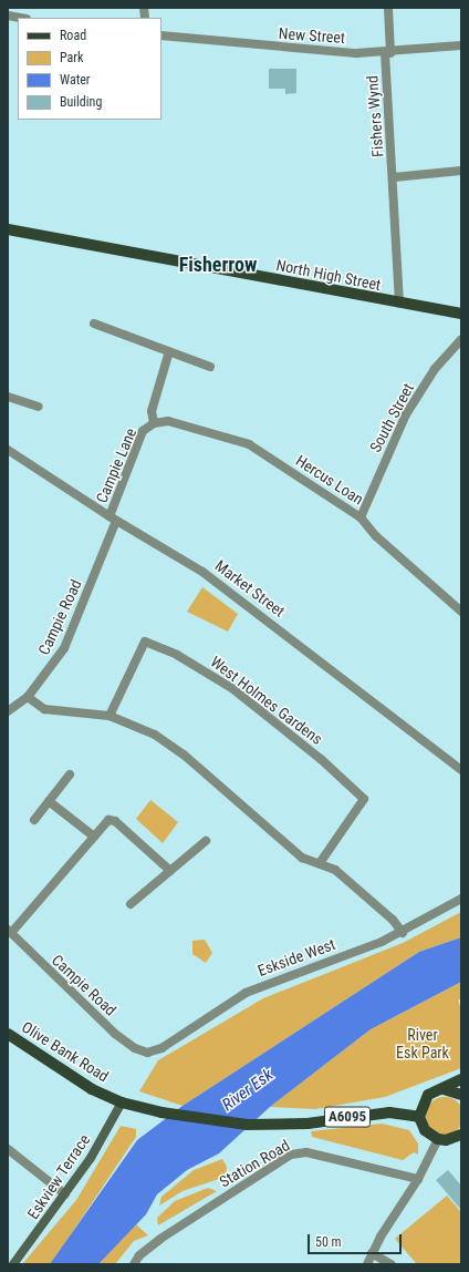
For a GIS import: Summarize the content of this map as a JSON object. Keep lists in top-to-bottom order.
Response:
{
  "streets": {
    "main road": [
      "North High Street",
      "Olive Bank Road",
      "A6095",
      "Eskview Terrace"
    ],
    "street": [
      "New Street",
      "Fishers Wynd",
      "South Street",
      "Campie Lane",
      "Hercus Loan",
      "Market Street",
      "Campie Road",
      "West Holmes Gardens",
      "Eskside West",
      "Station Road"
    ]
  },
  "crossings": [
    ["New Street", "Fishers Wynd"],
    ["Fishers Wynd", "North High Street"],
    ["South Street", "Hercus Loan"],
    ["Campie Lane", "Hercus Loan"],
    ["Campie Lane", "Market Street"],
    ["Campie Lane", "Campie Road"],
    ["Market Street", "Campie Road"],
    ["Campie Road", "Eskside West"],
    ["Olive Bank Road", "Eskview Terrace"]
  ],
  "districts": ["Fisherrow"],
  "water": ["River Esk"],
  "parks": ["River Esk Park"],
  "legend": [
    "Road",
    "Park",
    "Water",
    "Building"
  ],
  "scale_bar": "50 m"
}
